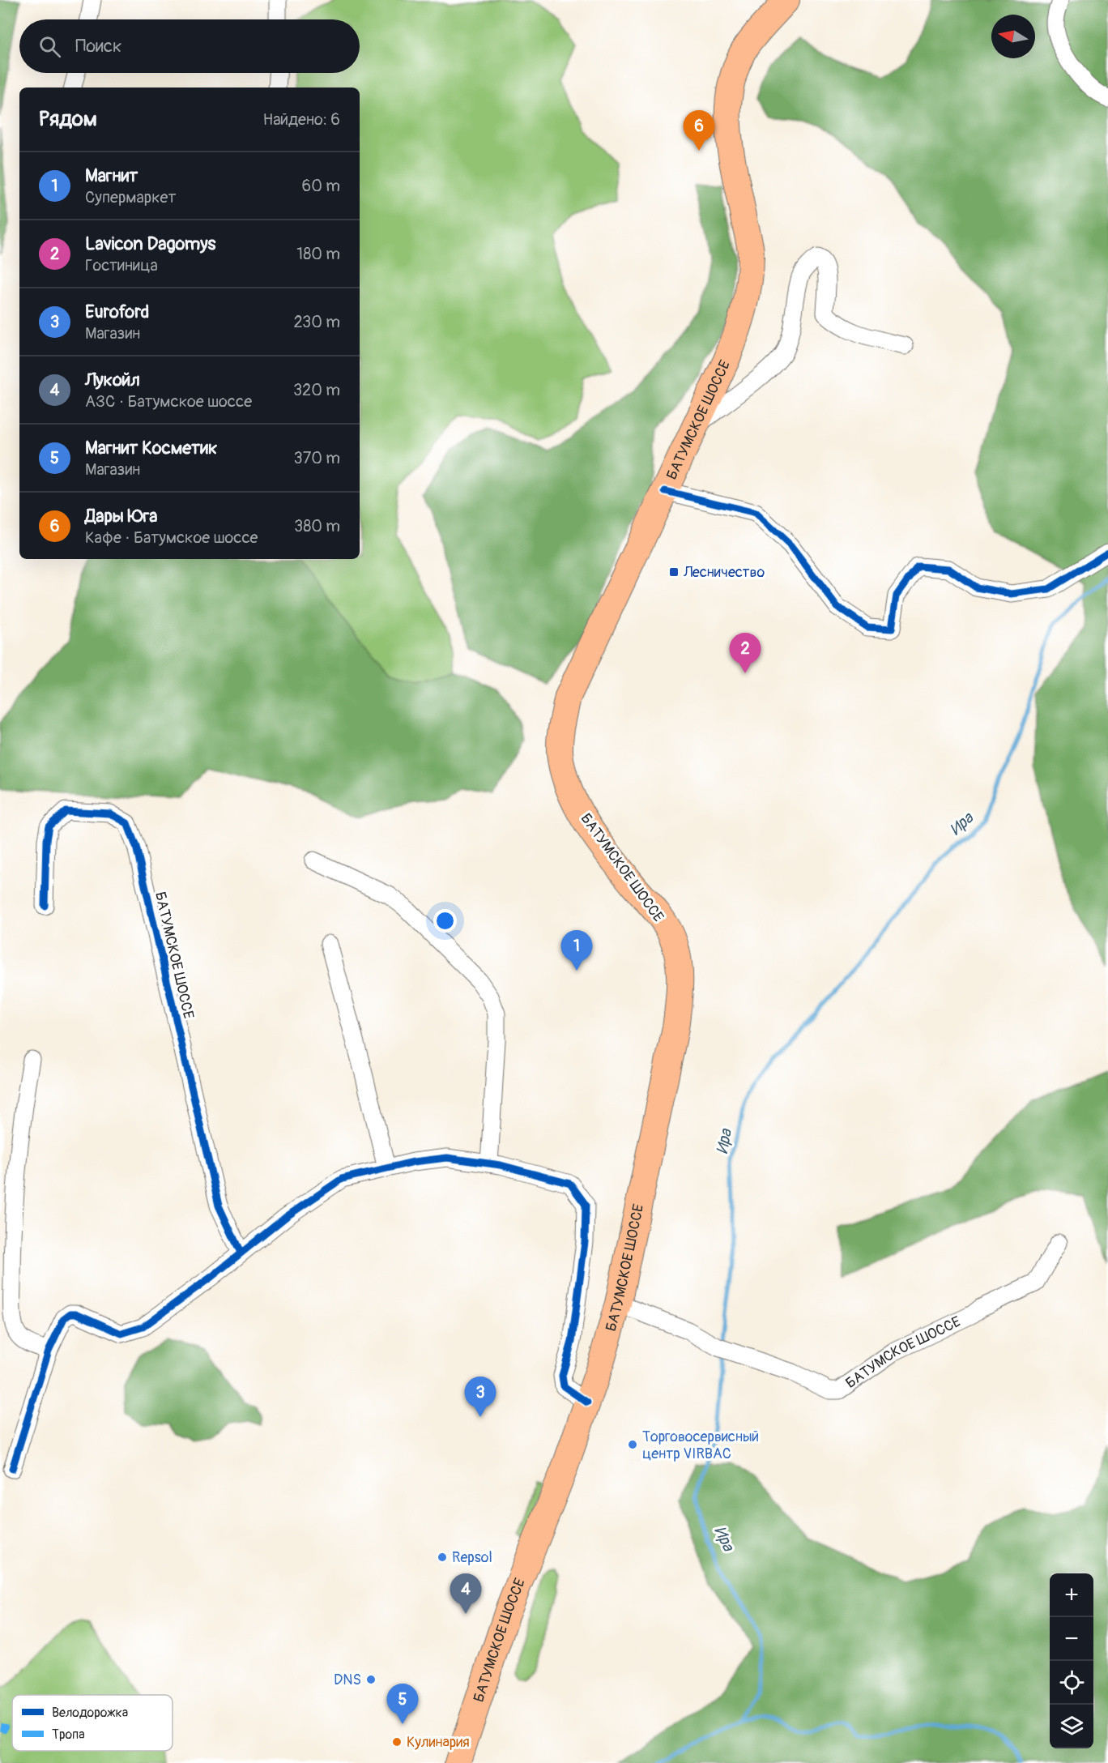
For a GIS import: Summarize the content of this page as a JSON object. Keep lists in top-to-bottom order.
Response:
{
  "streets": {
    "highway": ["БАТУМСКОЕ ШОССЕ"]
  },
  "water": ["Ира"],
  "places": {
    "transit": ["Лесничество"],
    "other": [
      "Торговосервисный центр VIRBAC",
      "Repsol",
      "DNS",
      "Кулинария"
    ]
  },
  "legend": ["Велодорожка", "Тропа"],
  "north": "left",
  "page": {
    "search": "Поиск",
    "heading": ["Рядом", "Найдено: 6"],
    "pins": [
      "6",
      "2",
      "1",
      "3",
      "4",
      "5"
    ],
    "list": [
      {
        "mark": "1",
        "name": "Магнит",
        "note": "Супермаркет",
        "value": "60 m"
      },
      {
        "mark": "2",
        "name": "Lavicon Dagomys",
        "note": "Гостиница",
        "value": "180 m"
      },
      {
        "mark": "3",
        "name": "Euroford",
        "note": "Магазин",
        "value": "230 m"
      },
      {
        "mark": "4",
        "name": "Лукойл",
        "note": "АЗС · Батумское шоссе",
        "value": "320 m"
      },
      {
        "mark": "5",
        "name": "Магнит Косметик",
        "note": "Магазин",
        "value": "370 m"
      },
      {
        "mark": "6",
        "name": "Дары Юга",
        "note": "Кафе · Батумское шоссе",
        "value": "380 m"
      }
    ],
    "map_buttons": ["+", "−"]
  }
}
